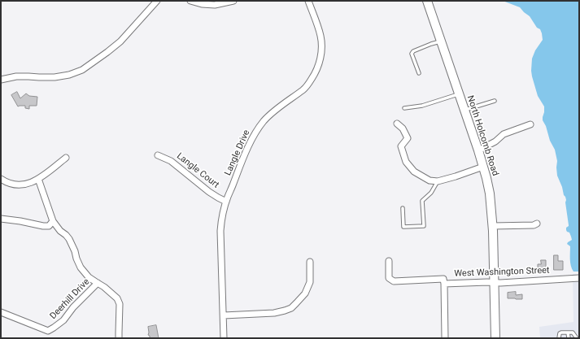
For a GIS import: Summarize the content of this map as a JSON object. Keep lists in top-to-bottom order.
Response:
{
  "streets": {
    "street": [
      "North Holcomb Road",
      "Langle Drive",
      "Langle Court",
      "West Washington Street",
      "Deerhill Drive"
    ]
  },
  "crossings": [
    ["North Holcomb Road", "West Washington Street"],
    ["Langle Drive", "Langle Court"]
  ]
}
